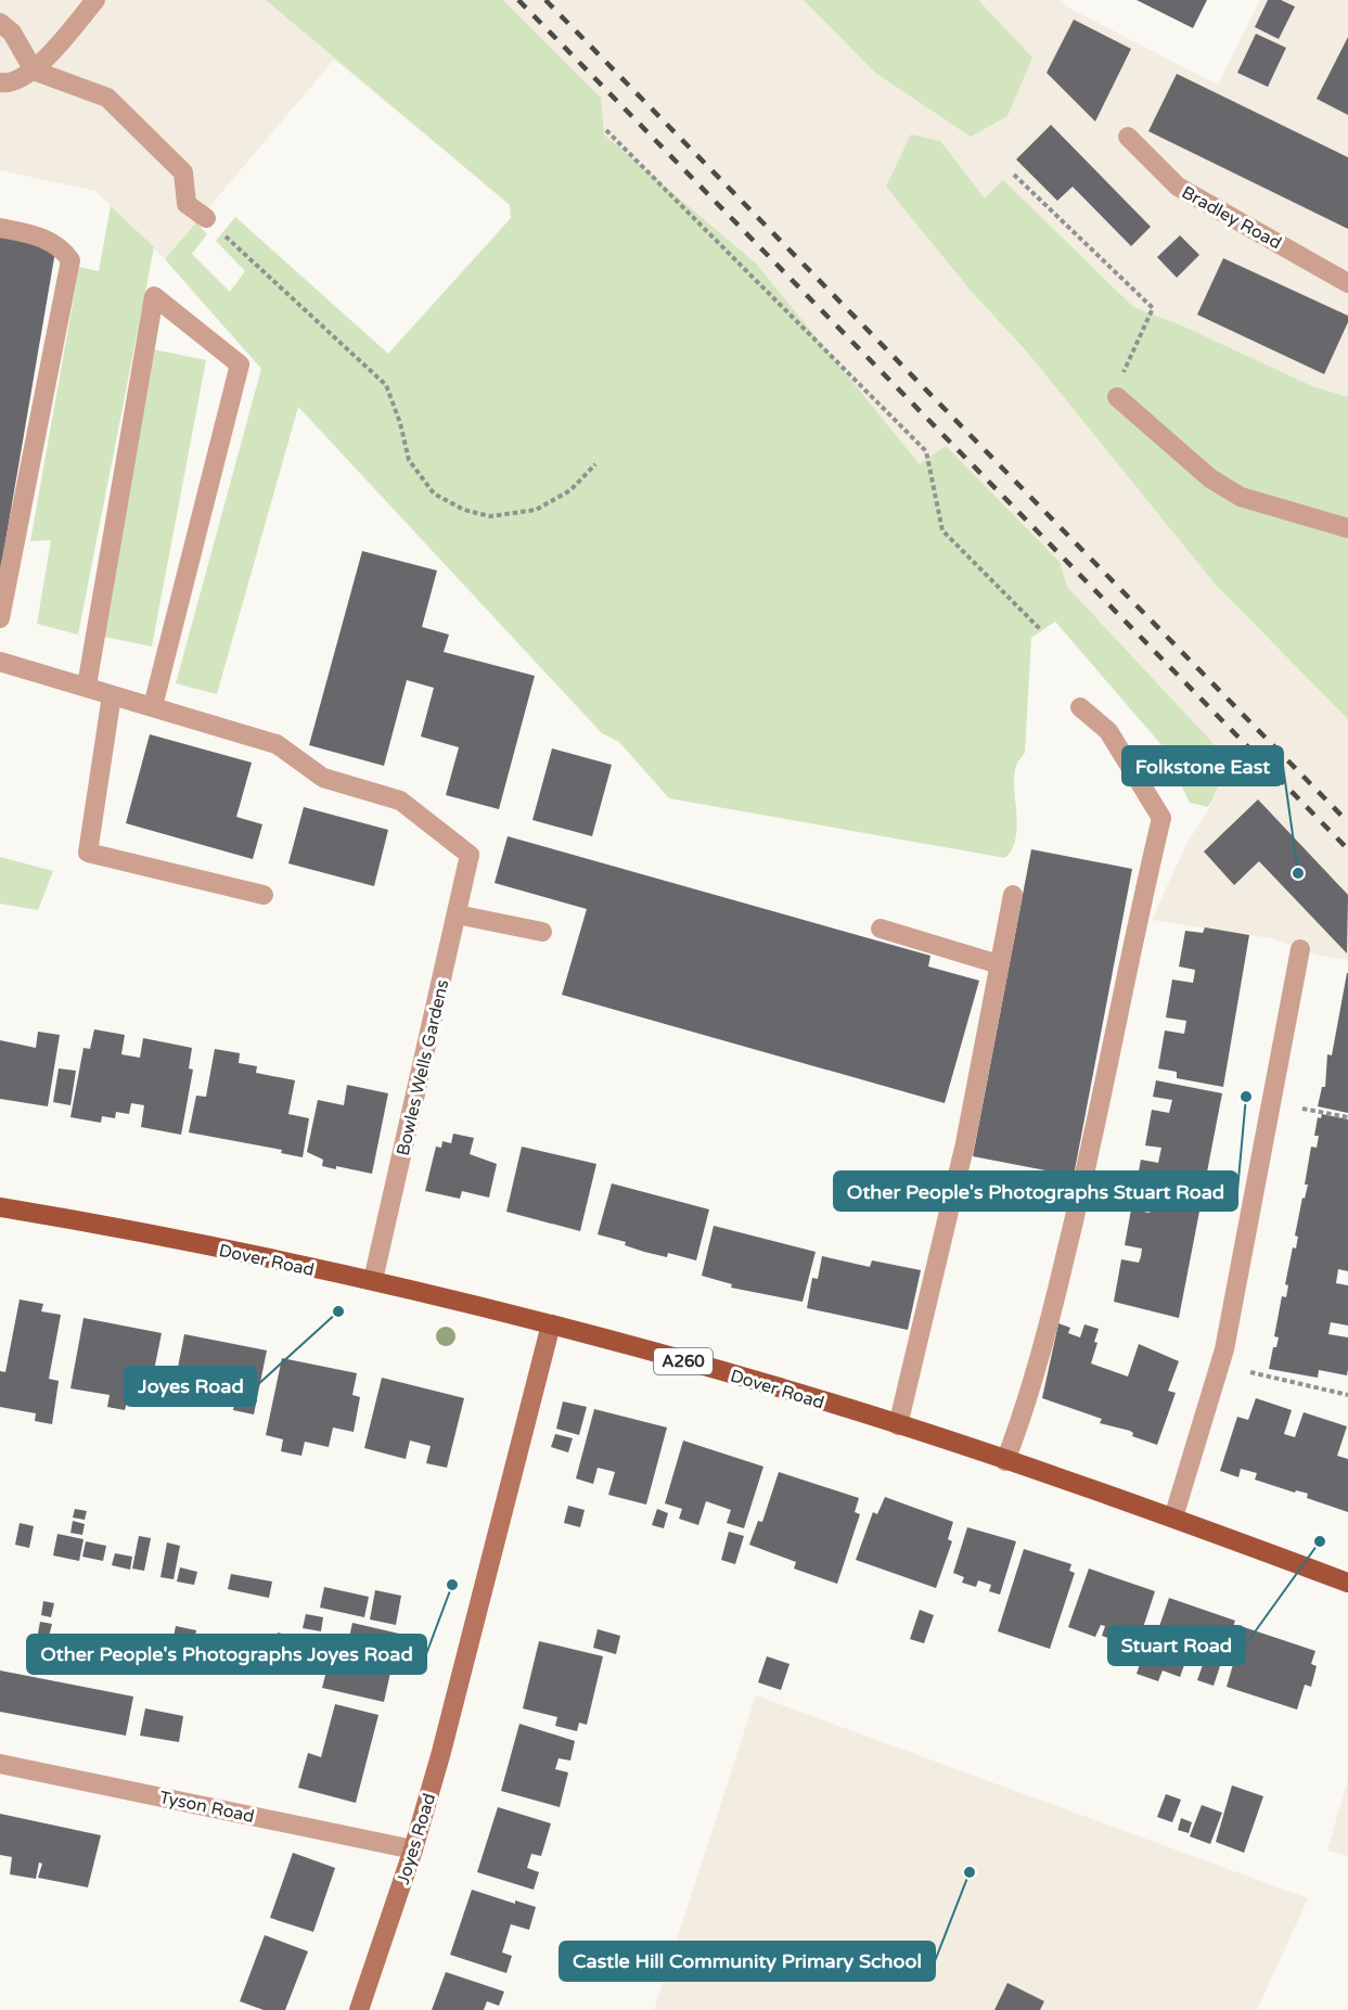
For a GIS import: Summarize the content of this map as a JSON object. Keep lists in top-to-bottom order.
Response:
{
  "streets": {
    "main road": ["Dover Road", "A260"],
    "street": [
      "Bradley Road",
      "Bowles Wells Gardens",
      "Tyson Road",
      "Joyes Road"
    ]
  },
  "crossings": [
    ["Bowles Wells Gardens", "Dover Road"],
    ["Dover Road", "Joyes Road"],
    ["Tyson Road", "Joyes Road"]
  ],
  "places": [
    "Folkstone East",
    "Other People's Photographs Stuart Road",
    "Joyes Road",
    "Stuart Road",
    "Other People's Photographs Joyes Road",
    "Castle Hill Community Primary School"
  ]
}
